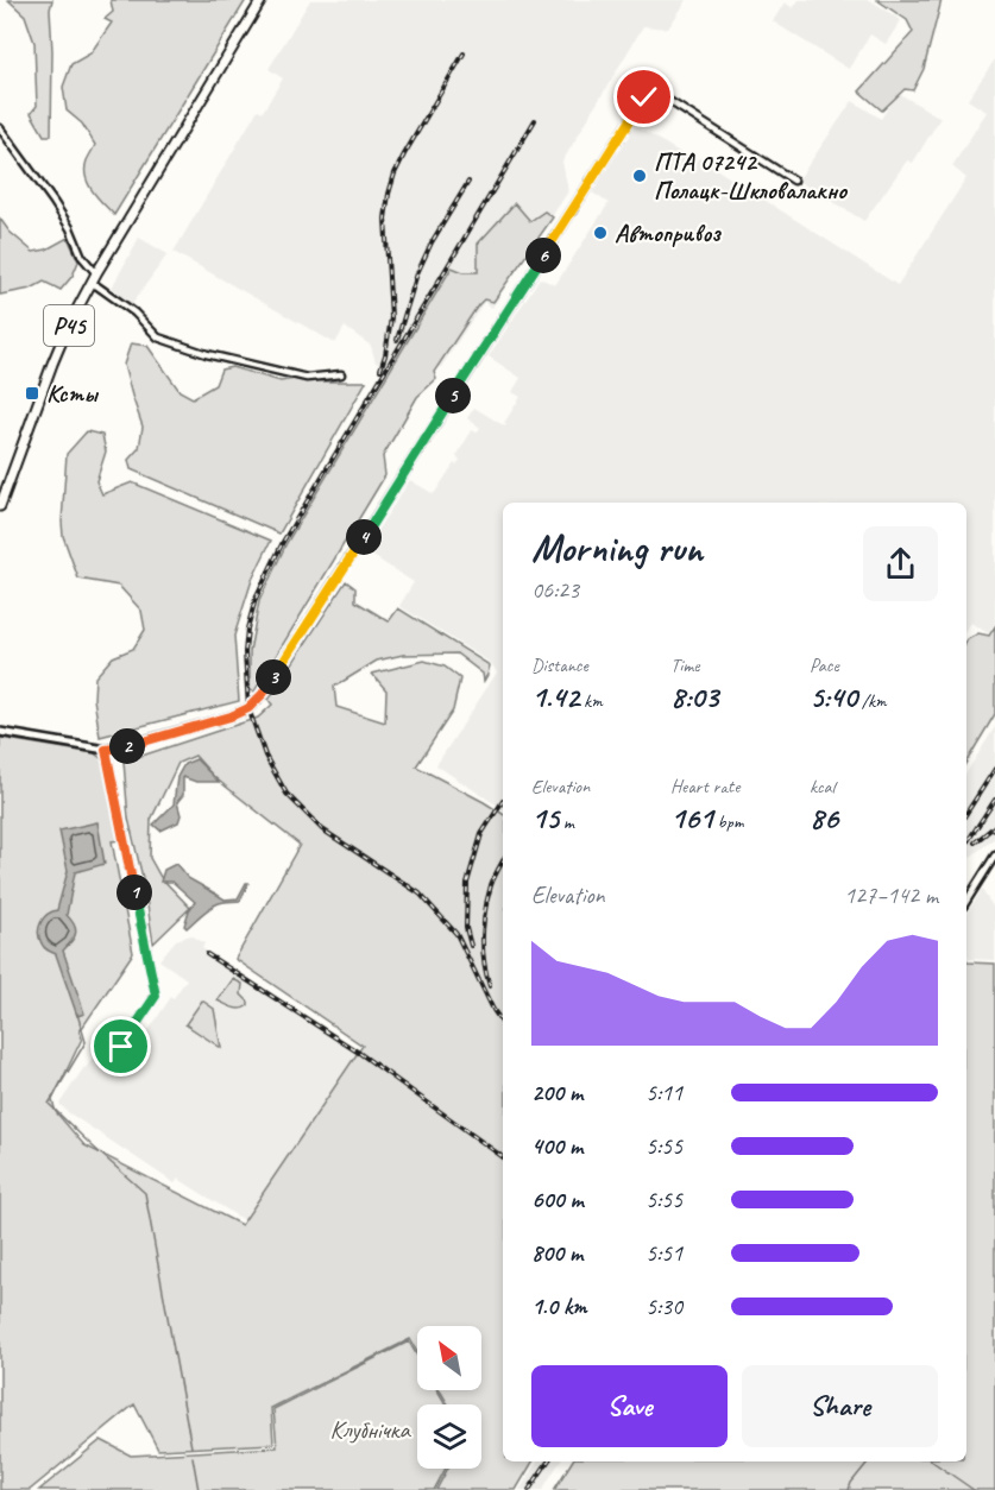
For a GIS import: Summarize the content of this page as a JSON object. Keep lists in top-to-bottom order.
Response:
{
  "streets": {
    "main road": ["Р45"]
  },
  "parks": ["Клубнічка"],
  "places": {
    "other": ["ПТА 07242 Полацк-Шкловалакно", "Автопривоз"],
    "transit": ["Ксты"]
  },
  "north": "top left",
  "page": {
    "pins": [
      "6",
      "5",
      "4",
      "3",
      "2",
      "1"
    ],
    "heading": ["Morning run", "06:23"],
    "stats": [
      ["Distance", "1.42 km"],
      ["Time", "8:03"],
      ["Pace", "5:40 /km"],
      ["Elevation", "15 m"],
      ["Heart rate", "161 bpm"],
      ["kcal", "86"]
    ],
    "chart": ["Elevation", "127–142 m"],
    "list": [
      {
        "name": "200 m",
        "note": "5:11"
      },
      {
        "name": "400 m",
        "note": "5:55"
      },
      {
        "name": "600 m",
        "note": "5:55"
      },
      {
        "name": "800 m",
        "note": "5:51"
      },
      {
        "name": "1.0 km",
        "note": "5:30"
      }
    ],
    "buttons": ["Save", "Share"]
  }
}
